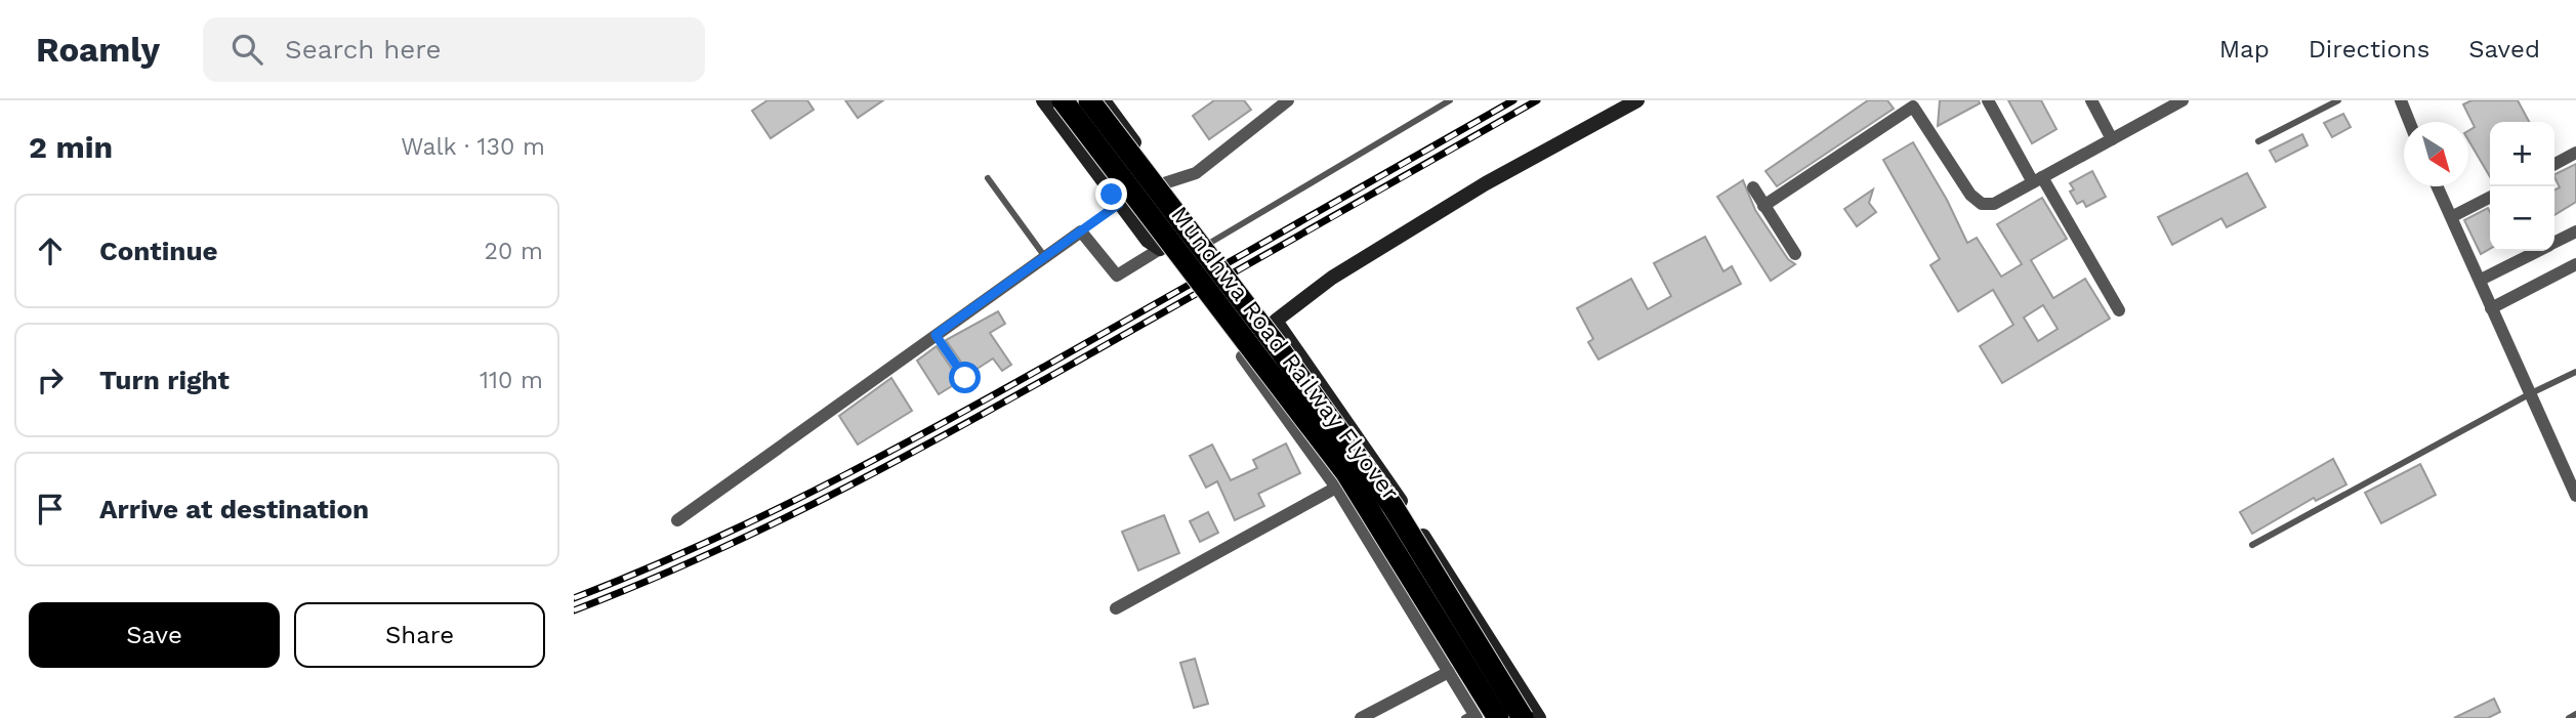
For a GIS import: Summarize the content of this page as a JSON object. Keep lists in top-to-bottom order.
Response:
{
  "streets": {
    "highway": ["Mundhwa Road Railway Flyover"]
  },
  "north": "bottom right",
  "page": {
    "header": "Roamly",
    "search": "Search here",
    "nav": ["Map", "Directions", "Saved"],
    "heading": ["2 min", "Walk · 130 m"],
    "map_buttons": ["+", "−"],
    "list": [
      ["Continue", "20 m"],
      ["Turn right", "110 m"],
      "Arrive at destination"
    ],
    "buttons": ["Save", "Share"]
  }
}
